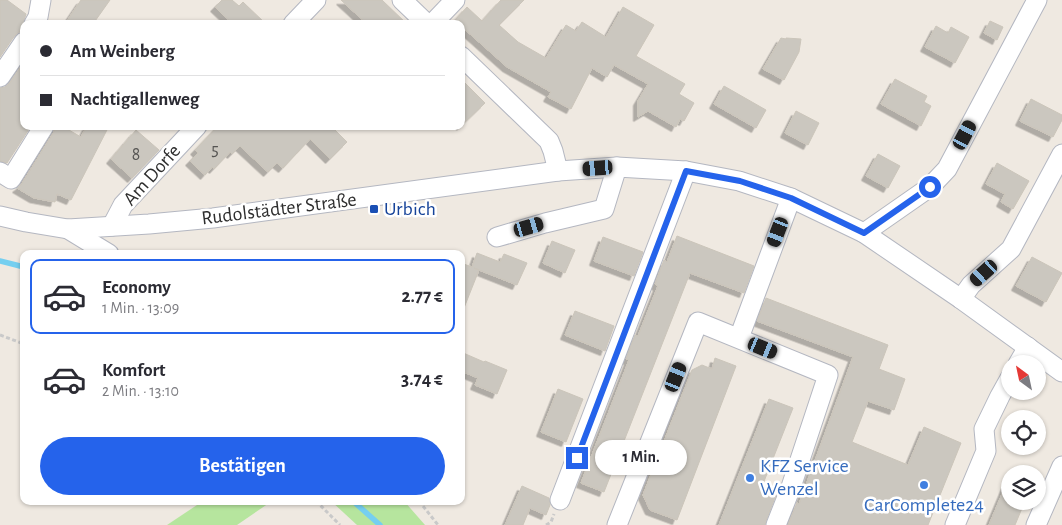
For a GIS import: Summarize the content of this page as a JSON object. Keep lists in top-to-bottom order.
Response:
{
  "streets": {
    "street": ["Am Dorfe", "Rudolstädter Straße"]
  },
  "crossings": [
    ["Am Dorfe", "Rudolstädter Straße"]
  ],
  "places": {
    "transit": ["Urbich"],
    "other": ["KFZ Service Wenzel", "CarComplete24"]
  },
  "house_numbers": ["5", "8"],
  "north": "top left",
  "page": {
    "banner": ["Am Weinberg", "Nachtigallenweg"],
    "list": [
      {
        "name": "Economy",
        "note": "1 Min. · 13:09",
        "value": "2.77 €"
      },
      {
        "name": "Komfort",
        "note": "2 Min. · 13:10",
        "value": "3.74 €"
      }
    ],
    "buttons": "Bestätigen",
    "bubble": "1 Min."
  }
}
